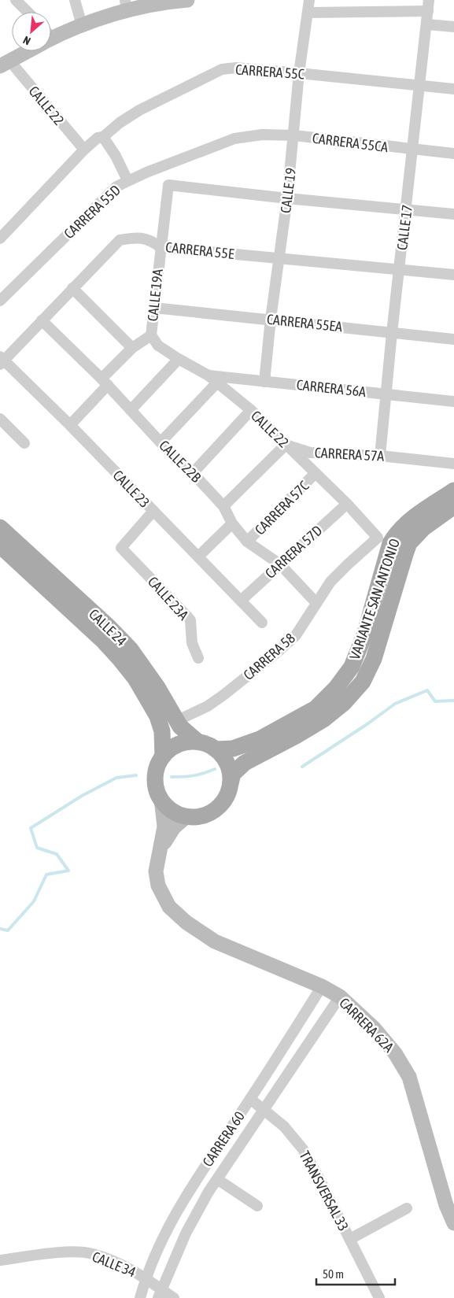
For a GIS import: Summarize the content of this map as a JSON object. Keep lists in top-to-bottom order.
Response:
{
  "streets": {
    "main road": ["VARIANTE SAN ANTONIO", "CALLE 24"],
    "street": [
      "CARRERA 55C",
      "CALLE 22",
      "CARRERA 55CA",
      "CALLE 19",
      "CARRERA 55D",
      "CALLE 17",
      "CARRERA 55E",
      "CALLE 19A",
      "CARRERA 55EA",
      "CARRERA 56A",
      "CARRERA 57A",
      "CALLE 22B",
      "CALLE 23",
      "CARRERA 57C",
      "CARRERA 57D",
      "CALLE 23A",
      "CARRERA 58",
      "CARRERA 62A",
      "CARRERA 60",
      "TRANSVERSAL 33",
      "CALLE 34"
    ]
  },
  "crossings": [
    ["CARRERA 55C", "CALLE 22"],
    ["CARRERA 55C", "CALLE 19"],
    ["CARRERA 55C", "CALLE 17"],
    ["CALLE 22", "CALLE 19A"],
    ["CALLE 22", "CARRERA 56A"],
    ["CALLE 22", "CARRERA 57A"],
    ["CALLE 22", "CARRERA 57C"],
    ["CALLE 22", "CARRERA 57D"],
    ["CALLE 22", "CARRERA 58"],
    ["CARRERA 55CA", "CALLE 19"],
    ["CARRERA 55CA", "CARRERA 55D"],
    ["CARRERA 55CA", "CALLE 17"],
    ["CALLE 19", "CARRERA 55E"],
    ["CALLE 19", "CALLE 19A"],
    ["CALLE 19", "CARRERA 55EA"],
    ["CALLE 19", "CARRERA 56A"],
    ["CALLE 17", "CARRERA 55E"],
    ["CALLE 17", "CARRERA 55EA"],
    ["CALLE 17", "CARRERA 56A"],
    ["CALLE 17", "CARRERA 57A"],
    ["CARRERA 55E", "CALLE 19A"],
    ["CARRERA 55E", "CALLE 22B"],
    ["CARRERA 55E", "CALLE 23"],
    ["CALLE 19A", "CARRERA 55EA"],
    ["CALLE 22B", "CARRERA 57C"],
    ["CALLE 22B", "CARRERA 57D"],
    ["CALLE 22B", "CARRERA 58"],
    ["CALLE 23", "CARRERA 57D"],
    ["CALLE 23", "CALLE 23A"],
    ["VARIANTE SAN ANTONIO", "CALLE 24"],
    ["VARIANTE SAN ANTONIO", "CARRERA 62A"],
    ["CALLE 24", "CARRERA 58"],
    ["CALLE 24", "CARRERA 62A"],
    ["CARRERA 62A", "CARRERA 60"],
    ["CARRERA 60", "TRANSVERSAL 33"],
    ["CARRERA 60", "CALLE 34"]
  ],
  "scale_bar": "50 m",
  "north": "bottom left"
}
